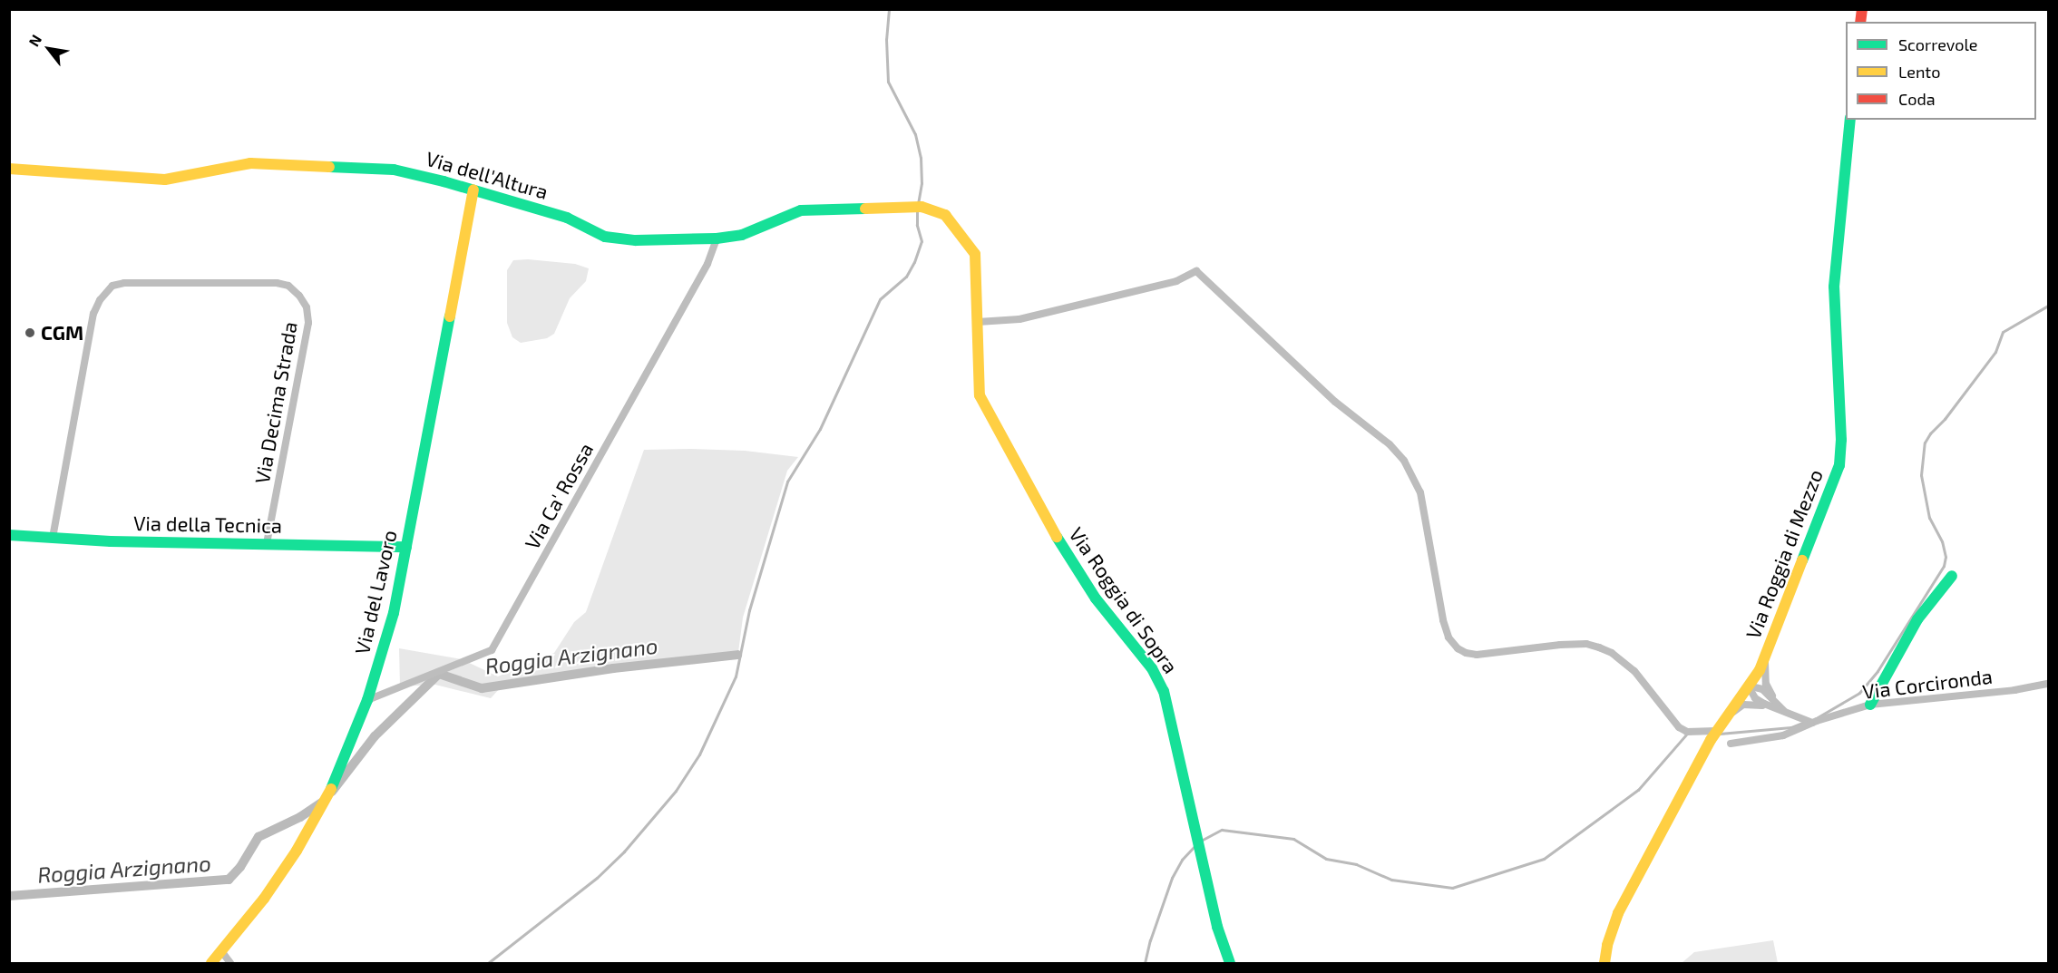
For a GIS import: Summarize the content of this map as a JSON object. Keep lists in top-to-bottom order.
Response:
{
  "streets": {
    "street": [
      "Via dell'Altura",
      "Via Decima Strada",
      "Via Ca' Rossa",
      "Via della Tecnica",
      "Via Roggia di Mezzo",
      "Via del Lavoro",
      "Via Roggia di Sopra",
      "Via Corcironda"
    ]
  },
  "crossings": [
    ["Via dell'Altura", "Via Ca' Rossa"],
    ["Via dell'Altura", "Via del Lavoro"],
    ["Via dell'Altura", "Via Roggia di Sopra"],
    ["Via Decima Strada", "Via della Tecnica"],
    ["Via Ca' Rossa", "Via del Lavoro"],
    ["Via della Tecnica", "Via del Lavoro"]
  ],
  "water": ["Roggia Arzignano"],
  "places": ["CGM"],
  "legend": ["Scorrevole", "Lento", "Coda"],
  "north": "top left"
}
